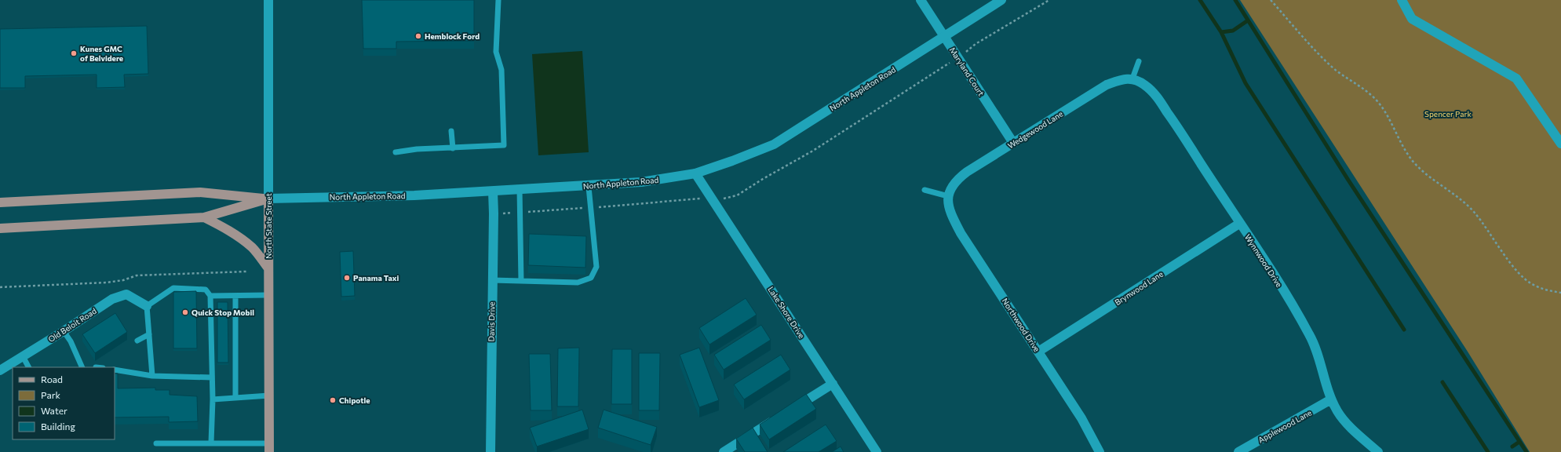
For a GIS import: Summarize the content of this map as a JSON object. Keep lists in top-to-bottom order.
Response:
{
  "streets": {
    "main road": ["North State Street"],
    "street": [
      "Maryland Court",
      "North Appleton Road",
      "Wedgewood Lane",
      "Wynnwood Drive",
      "Brynwood Lane",
      "Lake Shore Drive",
      "Davis Drive",
      "Old Beloit Road",
      "Northwood Drive",
      "Applewood Lane"
    ]
  },
  "crossings": [
    ["Maryland Court", "North Appleton Road"],
    ["Maryland Court", "Wedgewood Lane"],
    ["North Appleton Road", "North State Street"],
    ["North Appleton Road", "Lake Shore Drive"],
    ["North Appleton Road", "Davis Drive"],
    ["Wedgewood Lane", "Wynnwood Drive"],
    ["Wedgewood Lane", "Northwood Drive"],
    ["Wynnwood Drive", "Brynwood Lane"],
    ["Wynnwood Drive", "Applewood Lane"],
    ["Brynwood Lane", "Northwood Drive"]
  ],
  "parks": ["Spencer Park"],
  "places": [
    "Hemblock Ford",
    "Kunes GMC of Belvidere",
    "Panama Taxi",
    "Quick Stop Mobil",
    "Chipotle"
  ],
  "legend": [
    "Road",
    "Park",
    "Water",
    "Building"
  ]
}
